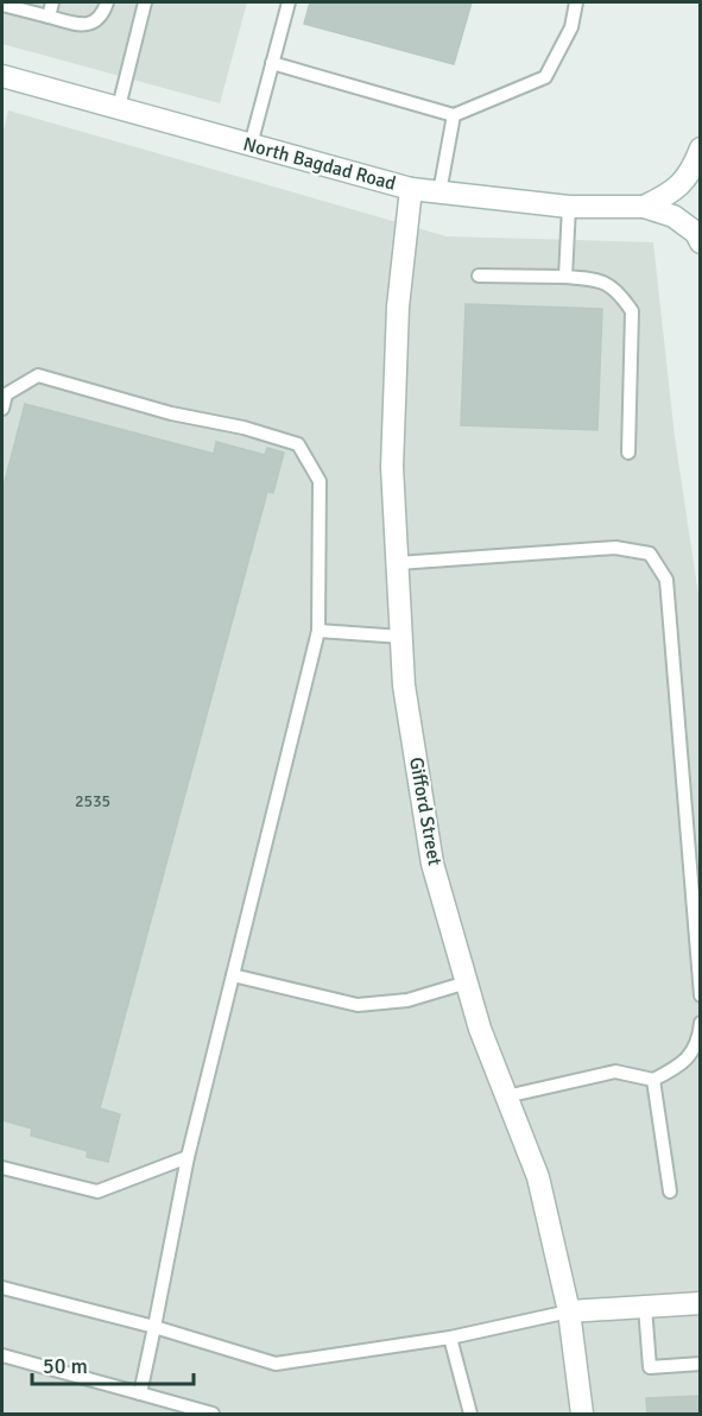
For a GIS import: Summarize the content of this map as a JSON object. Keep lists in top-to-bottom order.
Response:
{
  "streets": {
    "street": ["North Bagdad Road", "Gifford Street"]
  },
  "crossings": [
    ["North Bagdad Road", "Gifford Street"]
  ],
  "house_numbers": ["2535"],
  "scale_bar": "50 m"
}
